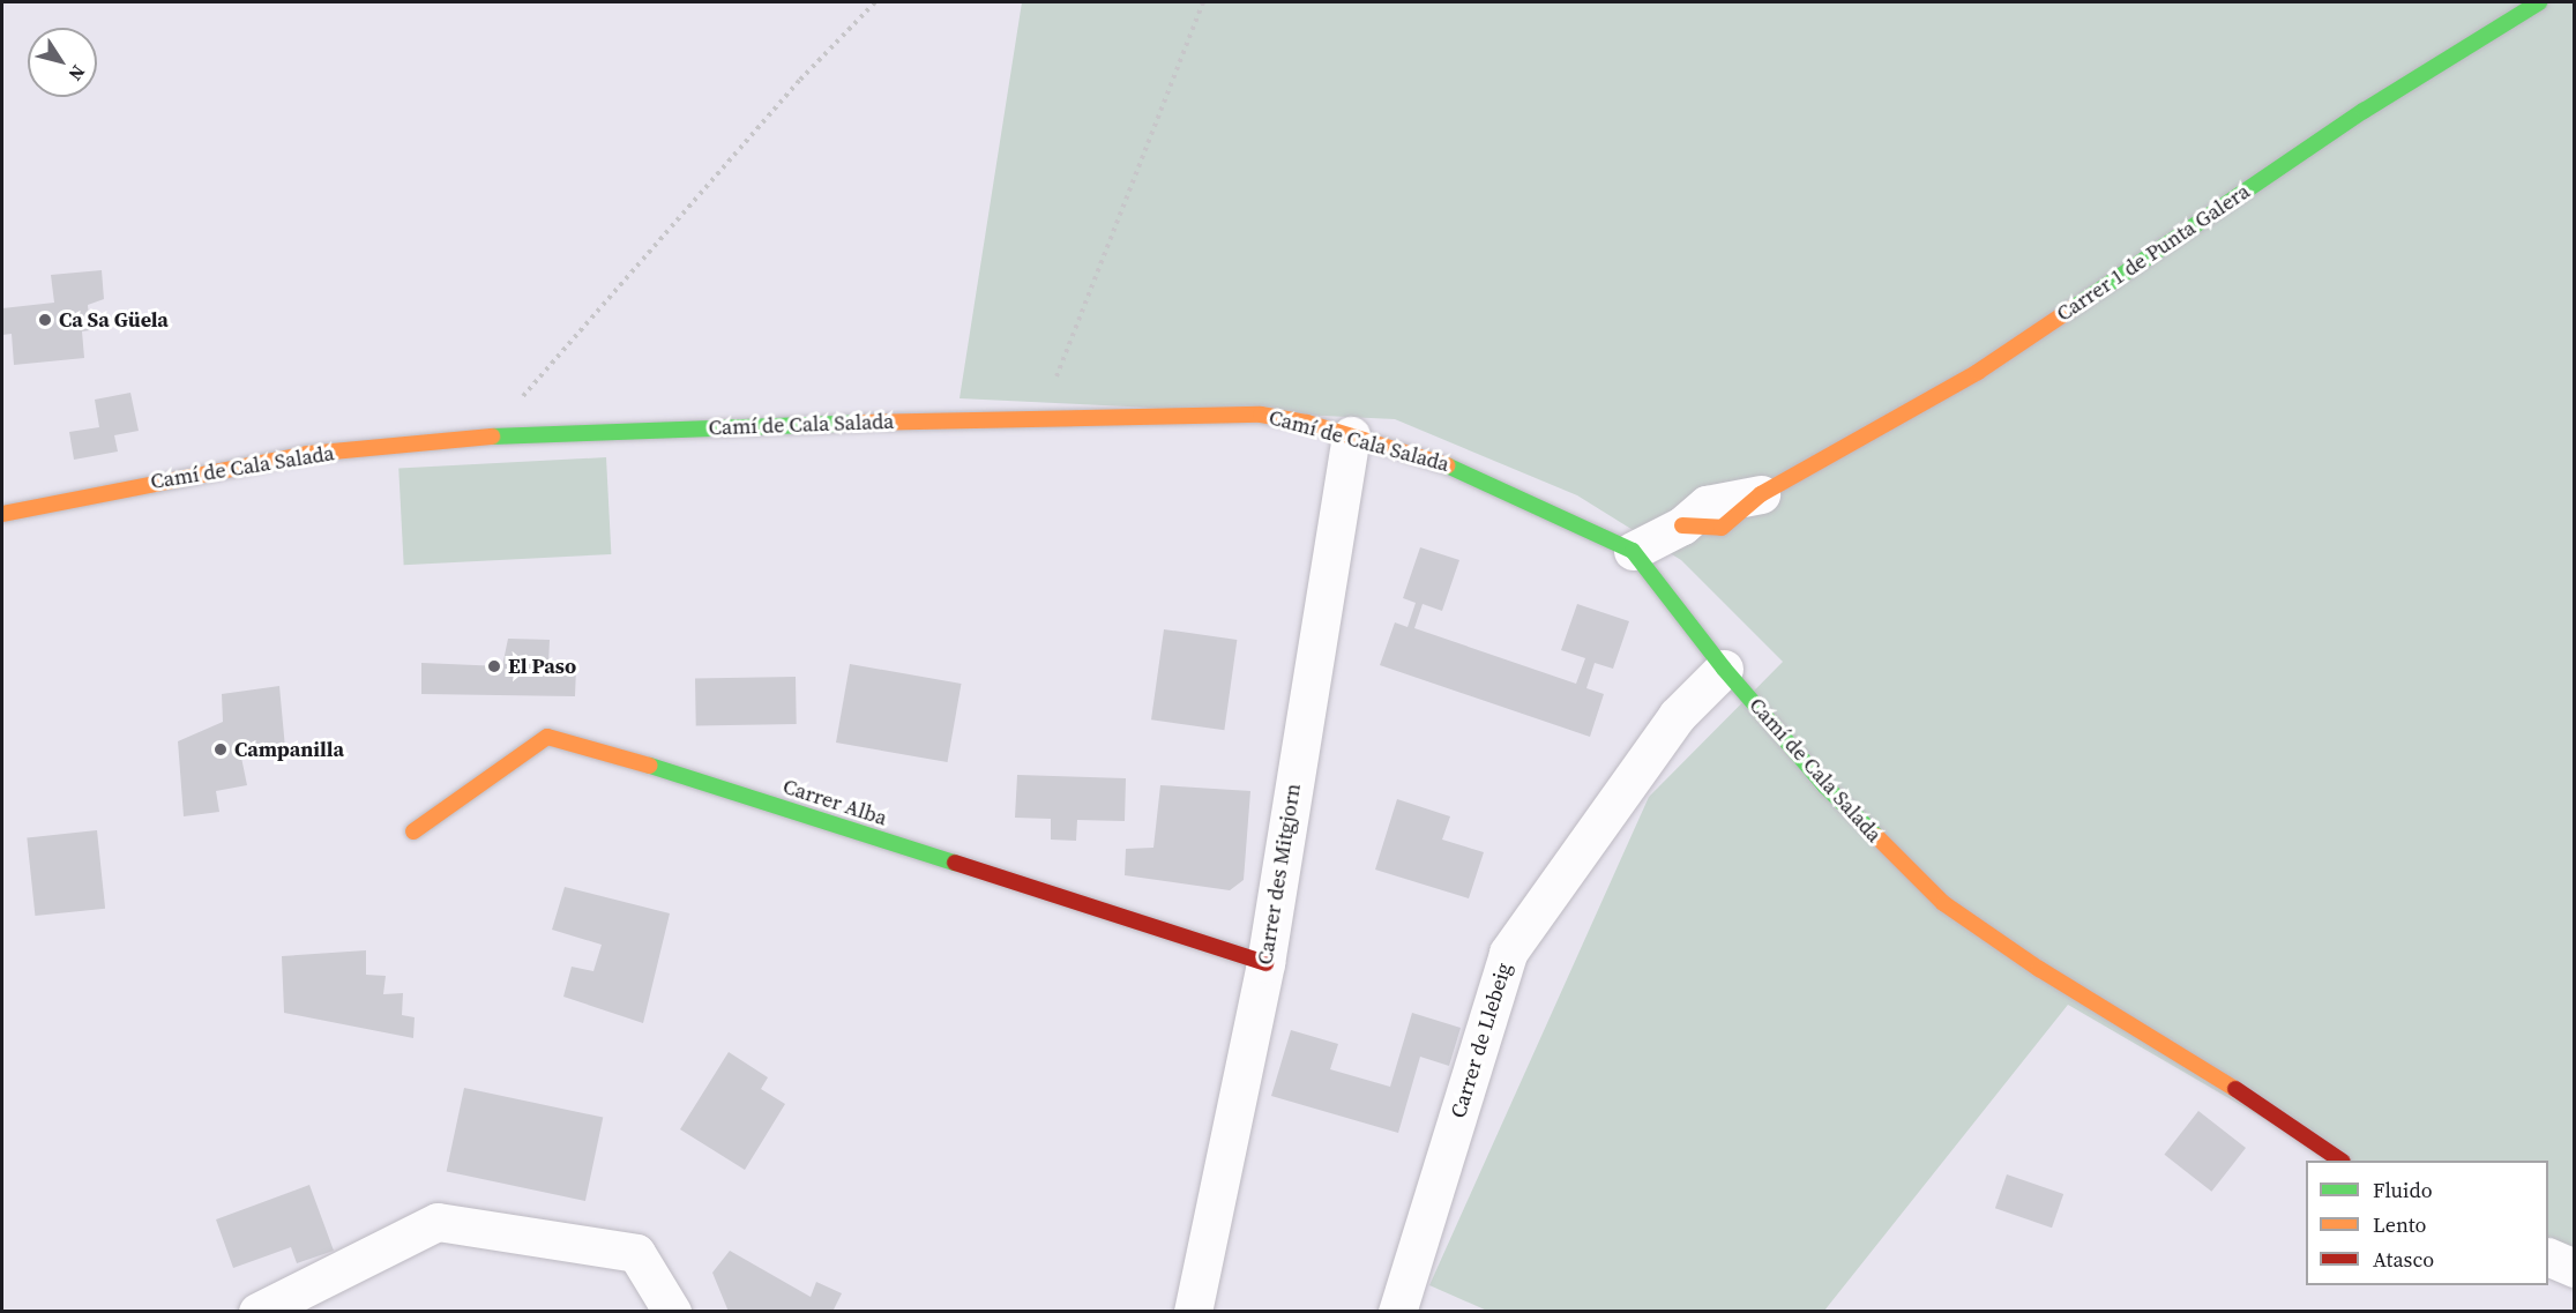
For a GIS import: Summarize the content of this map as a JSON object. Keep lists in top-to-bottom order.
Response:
{
  "streets": {
    "street": [
      "Carrer 1 de Punta Galera",
      "Camí de Cala Salada",
      "Carrer Alba",
      "Carrer des Mitgjorn",
      "Carrer de Llebeig"
    ]
  },
  "crossings": [
    ["Carrer 1 de Punta Galera", "Camí de Cala Salada"],
    ["Camí de Cala Salada", "Carrer des Mitgjorn"],
    ["Camí de Cala Salada", "Carrer de Llebeig"],
    ["Carrer Alba", "Carrer des Mitgjorn"]
  ],
  "places": ["Ca Sa Güela", "El Paso", "Campanilla"],
  "legend": ["Fluido", "Lento", "Atasco"],
  "north": "bottom right"
}
